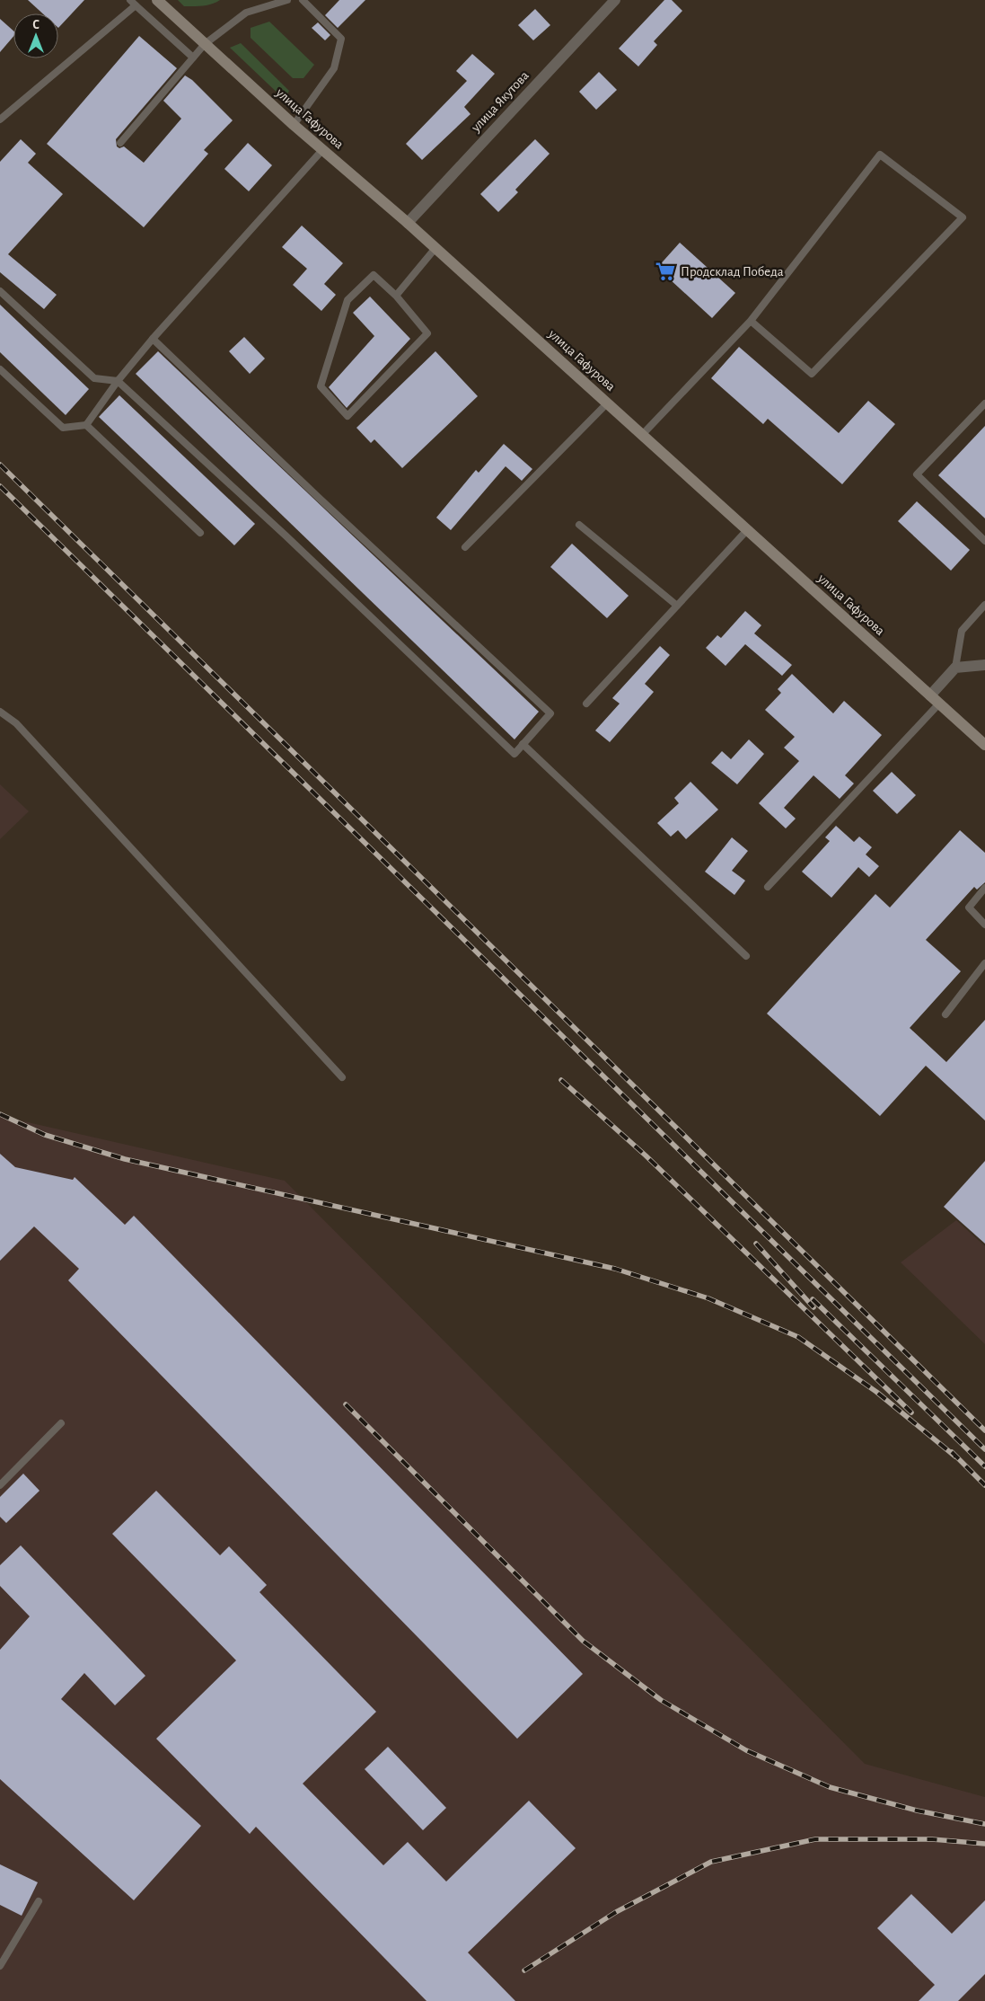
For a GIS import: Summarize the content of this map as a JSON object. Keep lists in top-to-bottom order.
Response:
{
  "streets": {
    "main road": ["улица Гафурова"],
    "street": ["улица Якутова"]
  },
  "crossings": [
    ["улица Якутова", "улица Гафурова"]
  ],
  "places": {
    "supermarket": ["Продсклад Победа"]
  },
  "north": "top"
}
